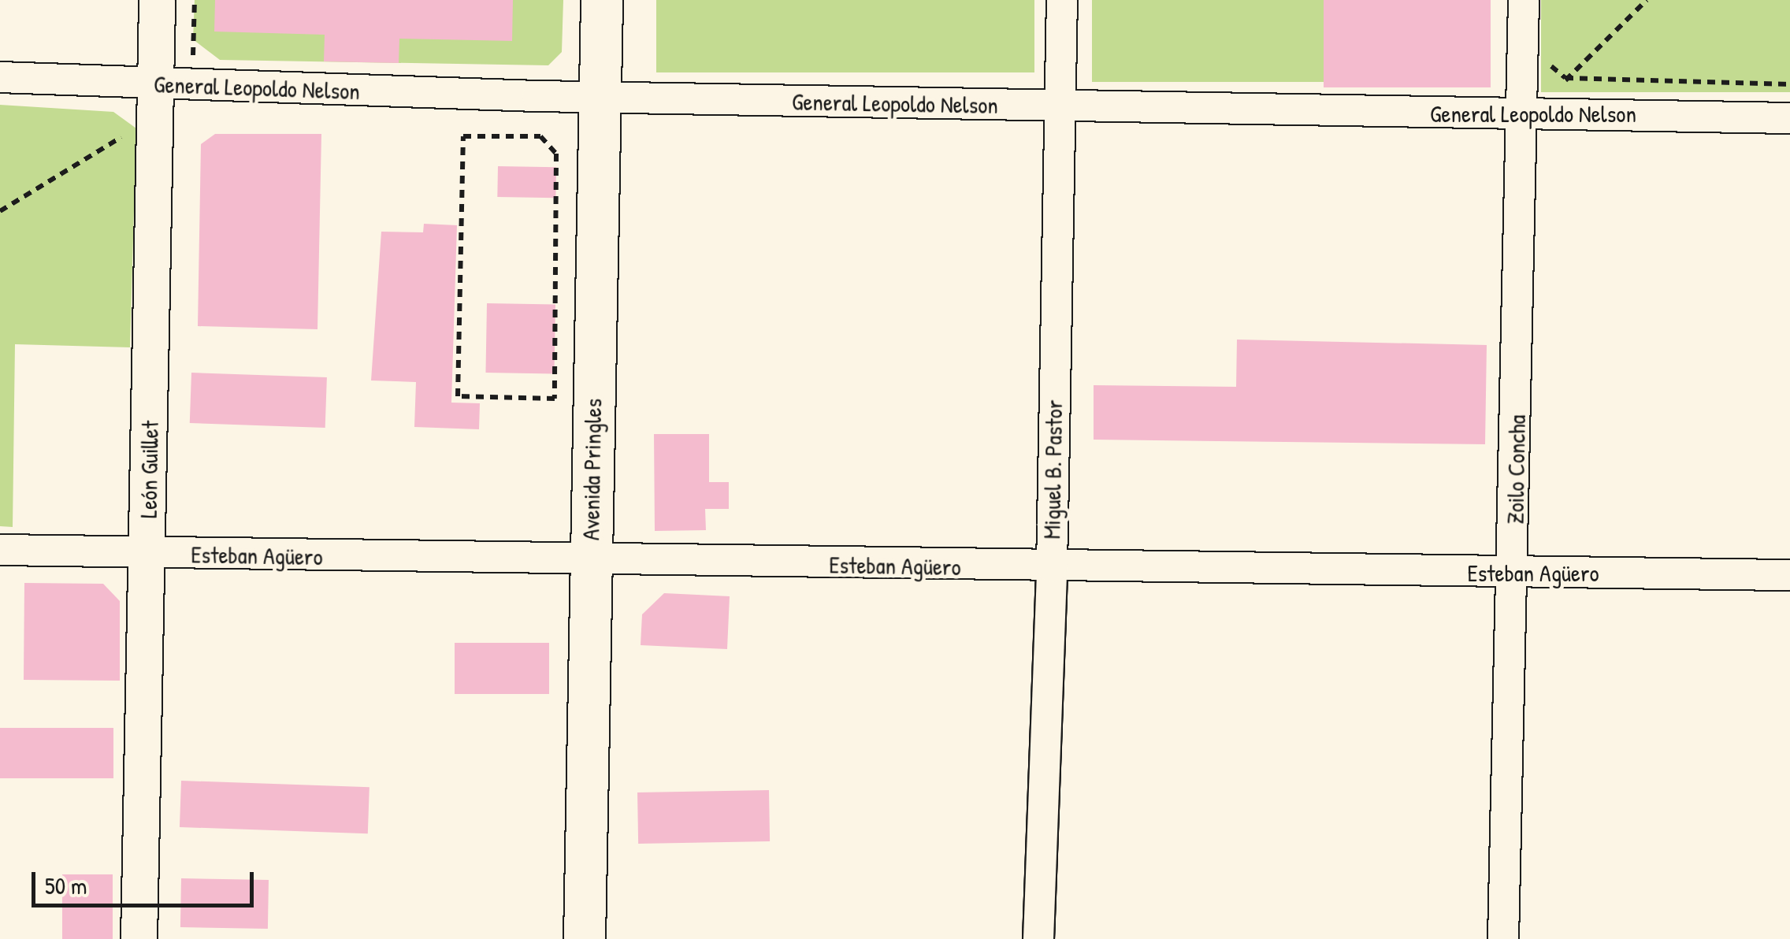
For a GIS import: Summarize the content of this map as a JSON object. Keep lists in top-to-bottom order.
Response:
{
  "streets": {
    "main road": ["Avenida Pringles"],
    "street": [
      "General Leopoldo Nelson",
      "León Guillet",
      "Miguel B. Pastor",
      "Zoilo Concha",
      "Esteban Agüero"
    ]
  },
  "crossings": [
    ["General Leopoldo Nelson", "León Guillet"],
    ["General Leopoldo Nelson", "Avenida Pringles"],
    ["General Leopoldo Nelson", "Miguel B. Pastor"],
    ["General Leopoldo Nelson", "Zoilo Concha"],
    ["León Guillet", "Esteban Agüero"],
    ["Avenida Pringles", "Esteban Agüero"],
    ["Miguel B. Pastor", "Esteban Agüero"],
    ["Zoilo Concha", "Esteban Agüero"]
  ],
  "scale_bar": "50 m"
}
